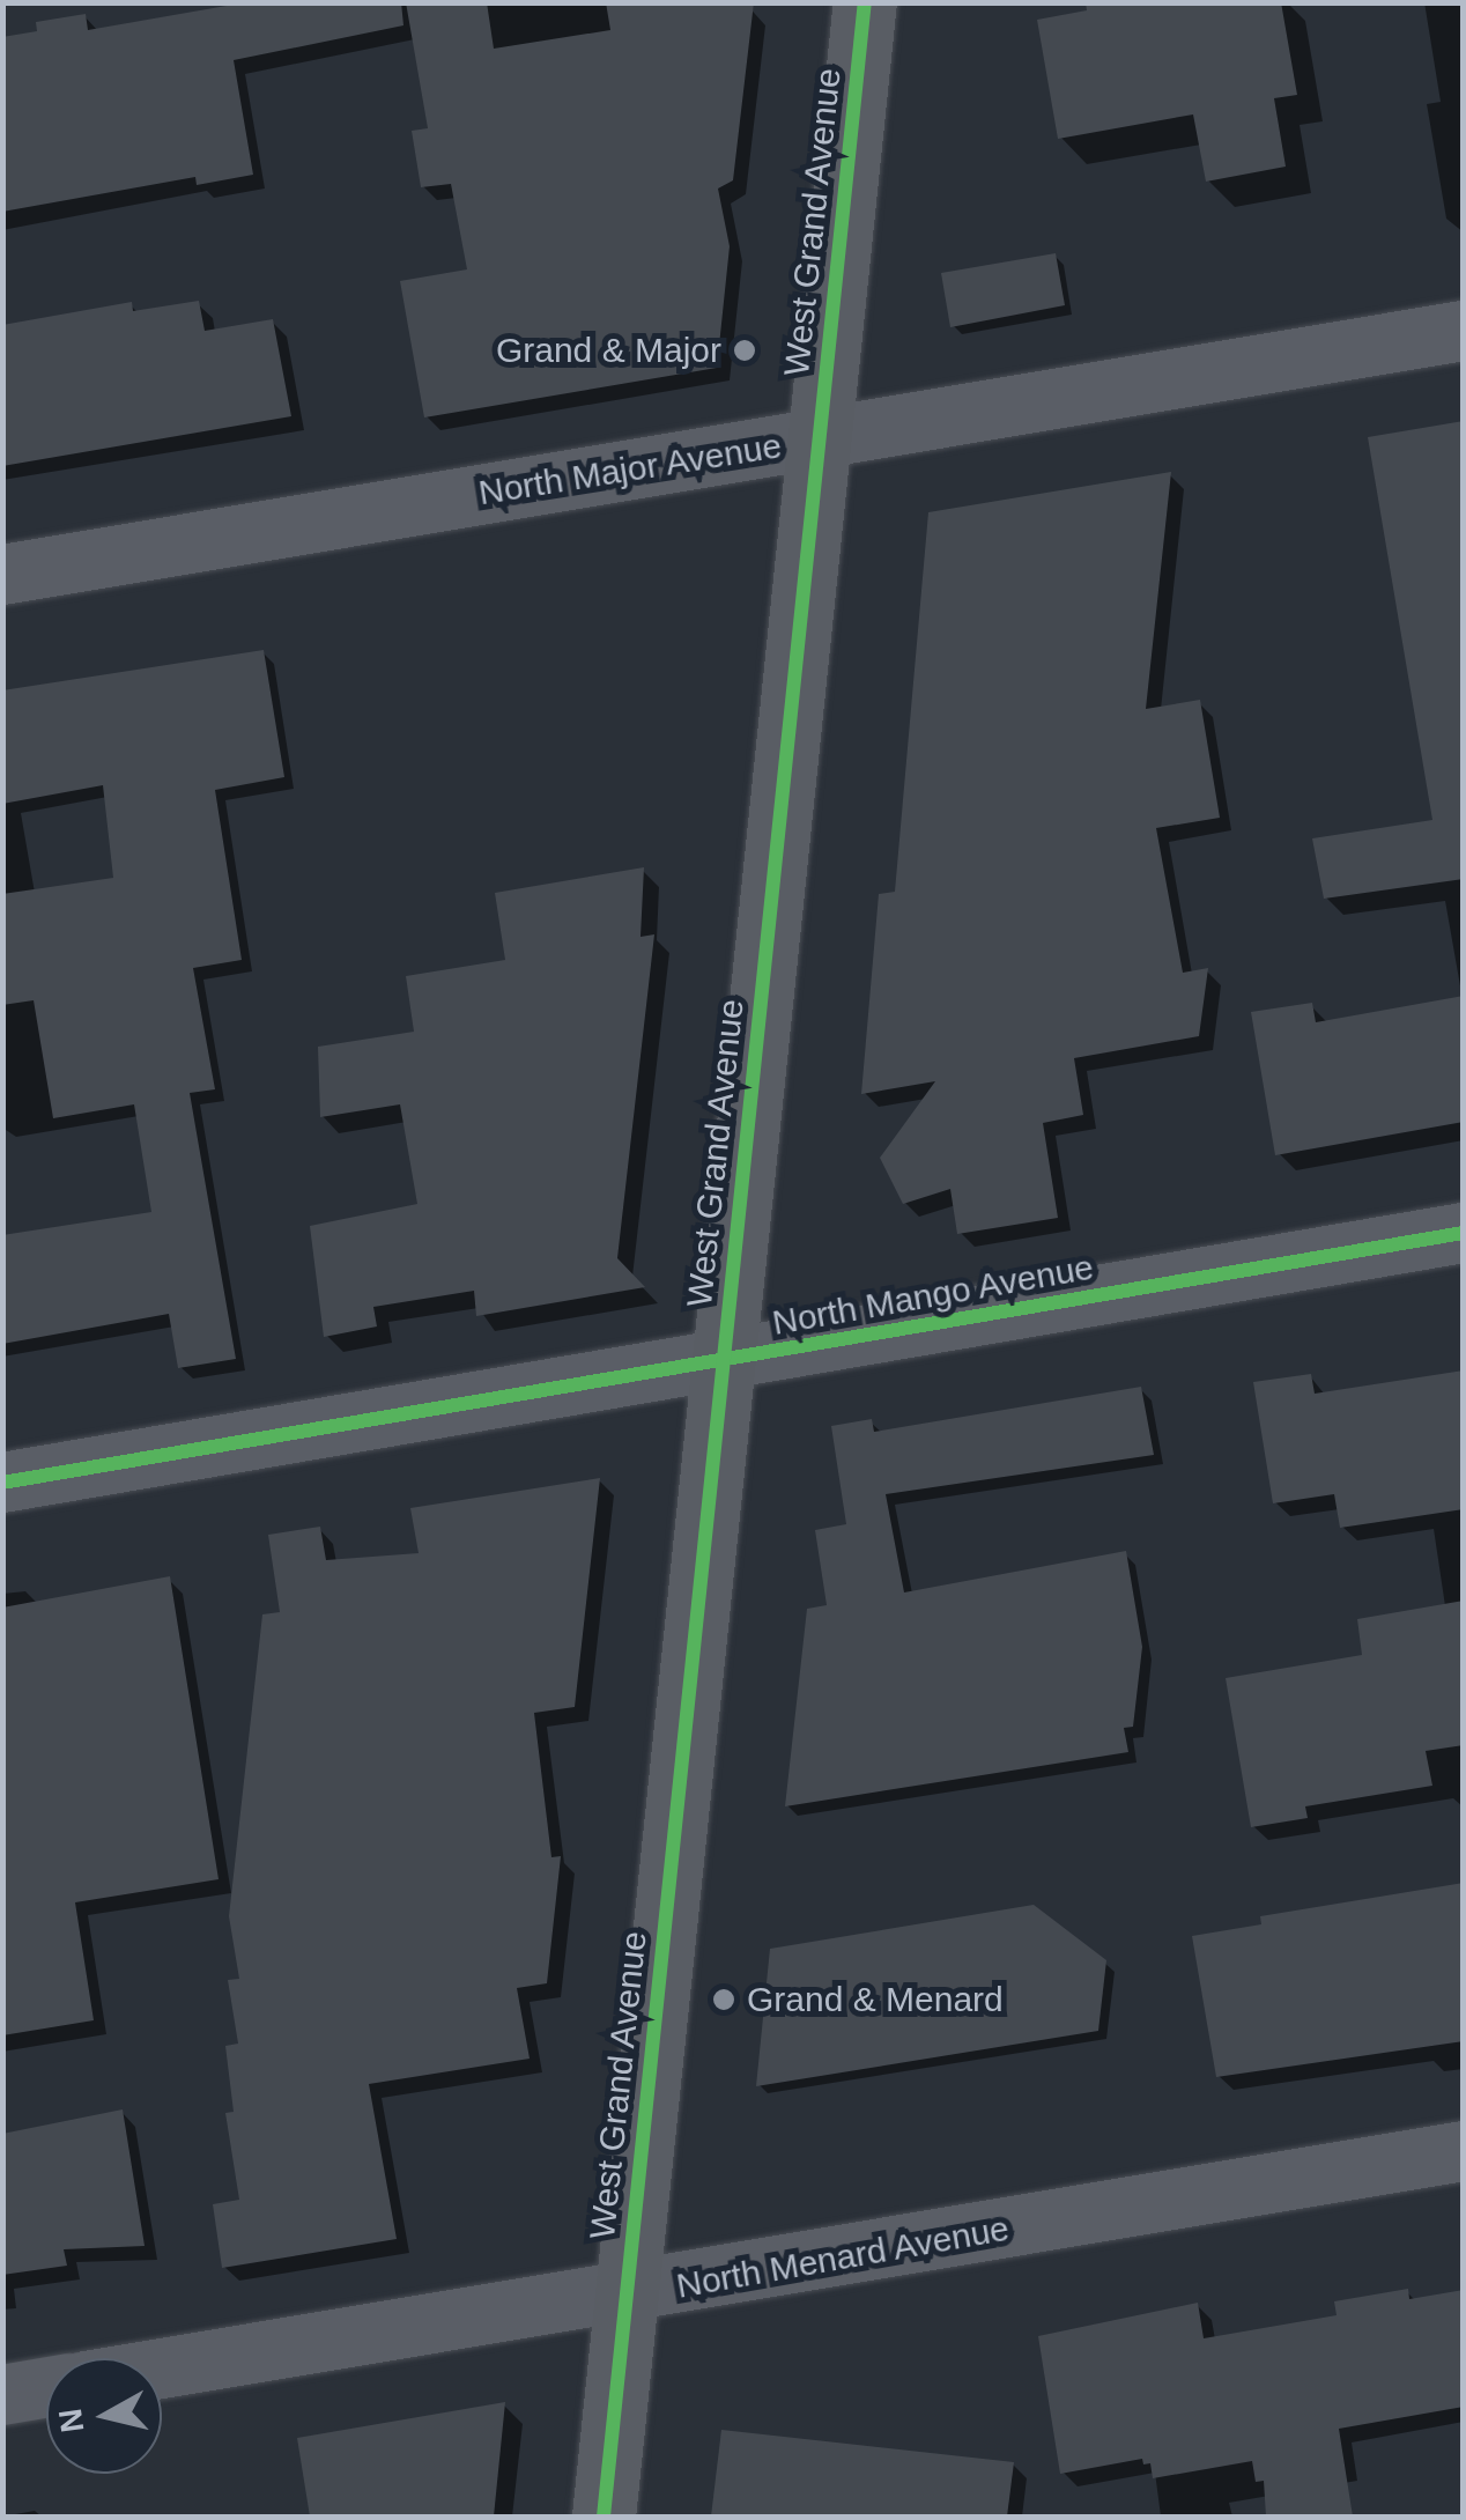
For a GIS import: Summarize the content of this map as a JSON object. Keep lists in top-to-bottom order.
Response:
{
  "streets": {
    "main road": ["West Grand Avenue"],
    "street": ["North Major Avenue", "North Mango Avenue", "North Menard Avenue"]
  },
  "crossings": [
    ["West Grand Avenue", "North Major Avenue"],
    ["West Grand Avenue", "North Mango Avenue"],
    ["West Grand Avenue", "North Menard Avenue"]
  ],
  "places": ["Grand & Major", "Grand & Menard"],
  "north": "left"
}
